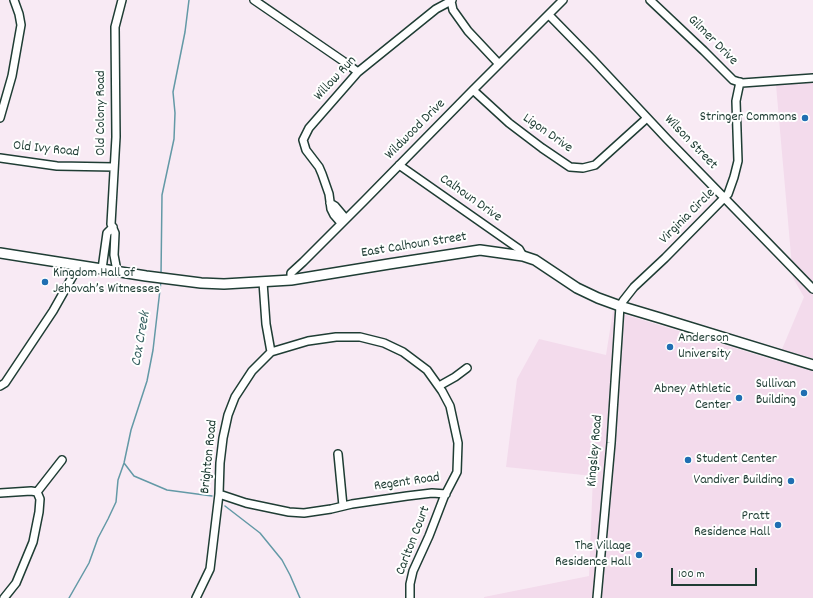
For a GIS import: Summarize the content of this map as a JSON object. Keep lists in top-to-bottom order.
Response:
{
  "streets": {
    "street": [
      "Gilmer Drive",
      "Willow Run",
      "Old Colony Road",
      "Wildwood Drive",
      "Ligon Drive",
      "Wilson Street",
      "Old Ivy Road",
      "Calhoun Drive",
      "Virginia Circle",
      "East Calhoun Street",
      "Kingsley Road",
      "Brighton Road",
      "Regent Road",
      "Carlton Court"
    ]
  },
  "crossings": [
    ["Gilmer Drive", "Virginia Circle"],
    ["Willow Run", "Wildwood Drive"],
    ["Old Colony Road", "Old Ivy Road"],
    ["Old Colony Road", "East Calhoun Street"],
    ["Wildwood Drive", "Ligon Drive"],
    ["Wildwood Drive", "Wilson Street"],
    ["Wildwood Drive", "Calhoun Drive"],
    ["Wildwood Drive", "East Calhoun Street"],
    ["Ligon Drive", "Wilson Street"],
    ["Wilson Street", "Virginia Circle"],
    ["Calhoun Drive", "East Calhoun Street"],
    ["Virginia Circle", "East Calhoun Street"],
    ["Virginia Circle", "Kingsley Road"],
    ["East Calhoun Street", "Kingsley Road"],
    ["Brighton Road", "Regent Road"],
    ["Regent Road", "Carlton Court"]
  ],
  "water": ["Cox Creek"],
  "places": [
    "Stringer Commons",
    "Kingdom Hall of Jehovah’s Witnesses",
    "Anderson University",
    "Sullivan Building",
    "Abney Athletic Center",
    "Student Center",
    "Vandiver Building",
    "Pratt Residence Hall",
    "The Village Residence Hall"
  ],
  "scale_bar": "100 m"
}
